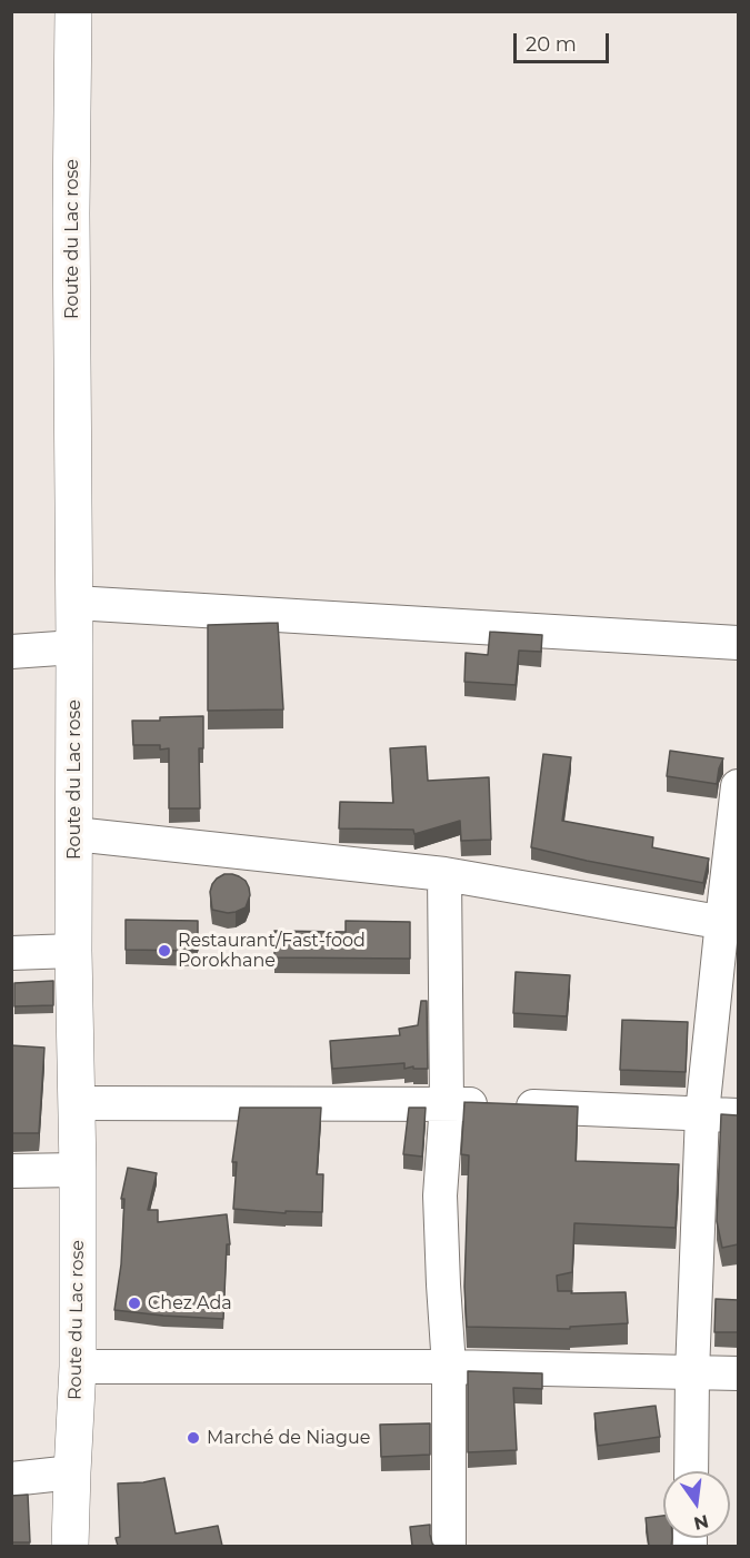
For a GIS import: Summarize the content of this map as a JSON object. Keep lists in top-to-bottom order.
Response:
{
  "streets": {
    "main road": ["Route du Lac rose"]
  },
  "places": ["Restaurant/Fast-food Porokhane", "Chez Ada", "Marché de Niague"],
  "scale_bar": "20 m",
  "north": "bottom"
}
